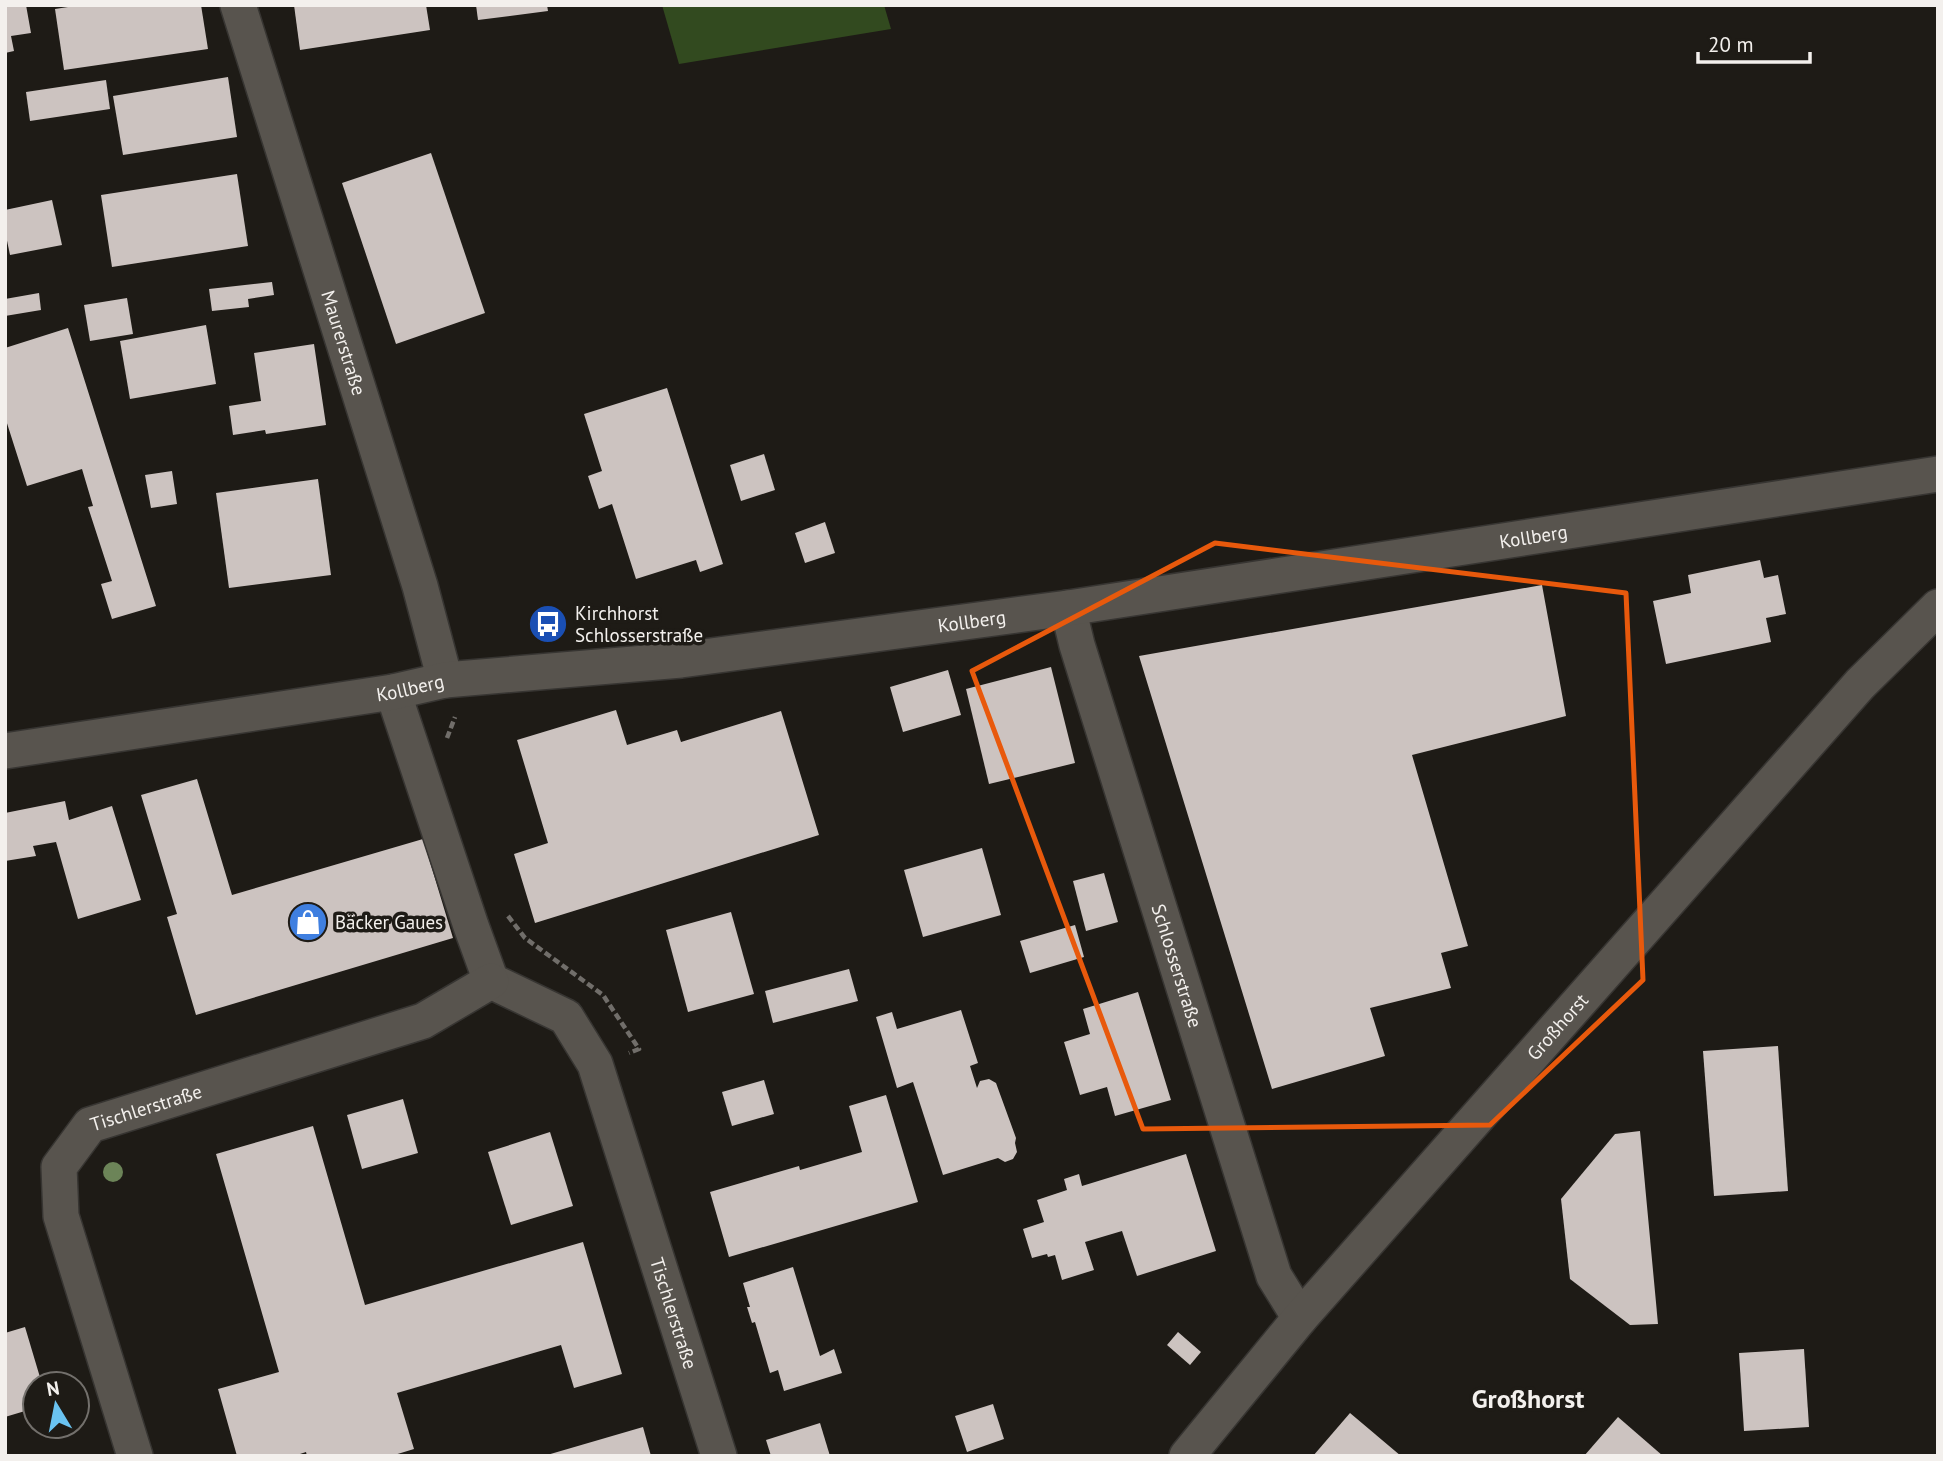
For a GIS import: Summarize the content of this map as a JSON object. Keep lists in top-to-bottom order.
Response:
{
  "streets": {
    "street": [
      "Maurerstraße",
      "Kollberg",
      "Schlosserstraße",
      "Großhorst",
      "Tischlerstraße"
    ]
  },
  "crossings": [
    ["Maurerstraße", "Kollberg"],
    ["Kollberg", "Schlosserstraße"],
    ["Schlosserstraße", "Großhorst"]
  ],
  "districts": ["Großhorst"],
  "places": {
    "bus stop": ["Kirchhorst Schlosserstraße"],
    "shop": ["Bäcker Gaues"]
  },
  "scale_bar": "20 m",
  "north": "top"
}
